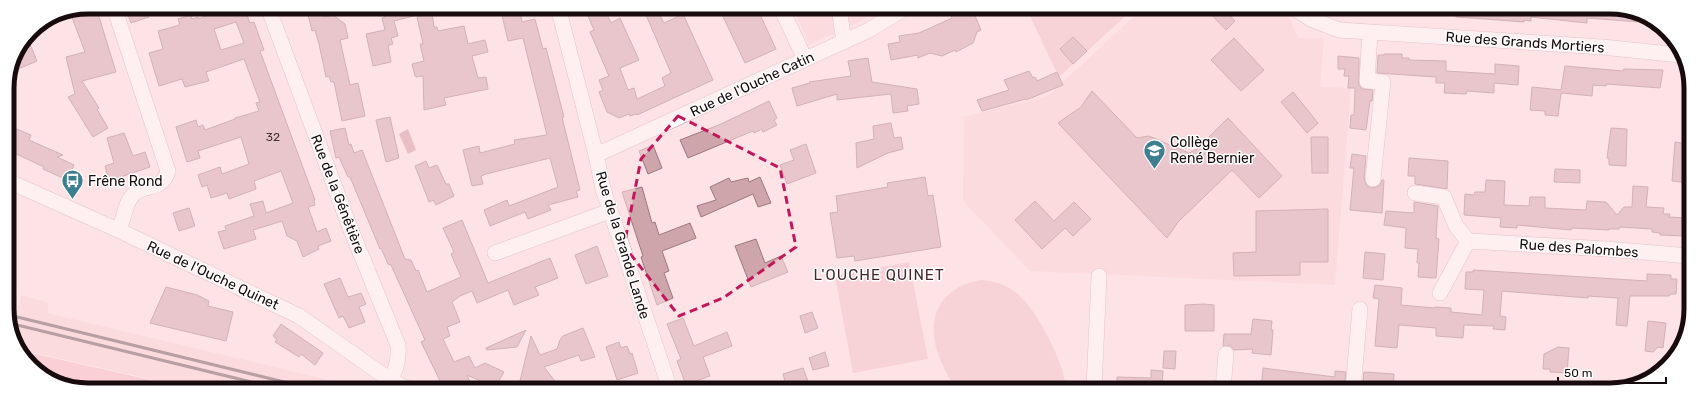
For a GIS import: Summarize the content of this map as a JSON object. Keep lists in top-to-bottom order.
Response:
{
  "streets": {
    "street": [
      "Rue des Grands Mortiers",
      "Rue de l'Ouche Catin",
      "Rue de la Génêtière",
      "Rue de la Grande Lande",
      "Rue des Palombes",
      "Rue de l'Ouche Quinet"
    ]
  },
  "crossings": [
    ["Rue de l'Ouche Catin", "Rue de la Grande Lande"],
    ["Rue de la Génêtière", "Rue de l'Ouche Quinet"]
  ],
  "districts": ["L'OUCHE QUINET"],
  "places": {
    "school or university": ["Collège René Bernier"],
    "bus stop": ["Frêne Rond"]
  },
  "house_numbers": ["32"],
  "scale_bar": "50 m"
}
